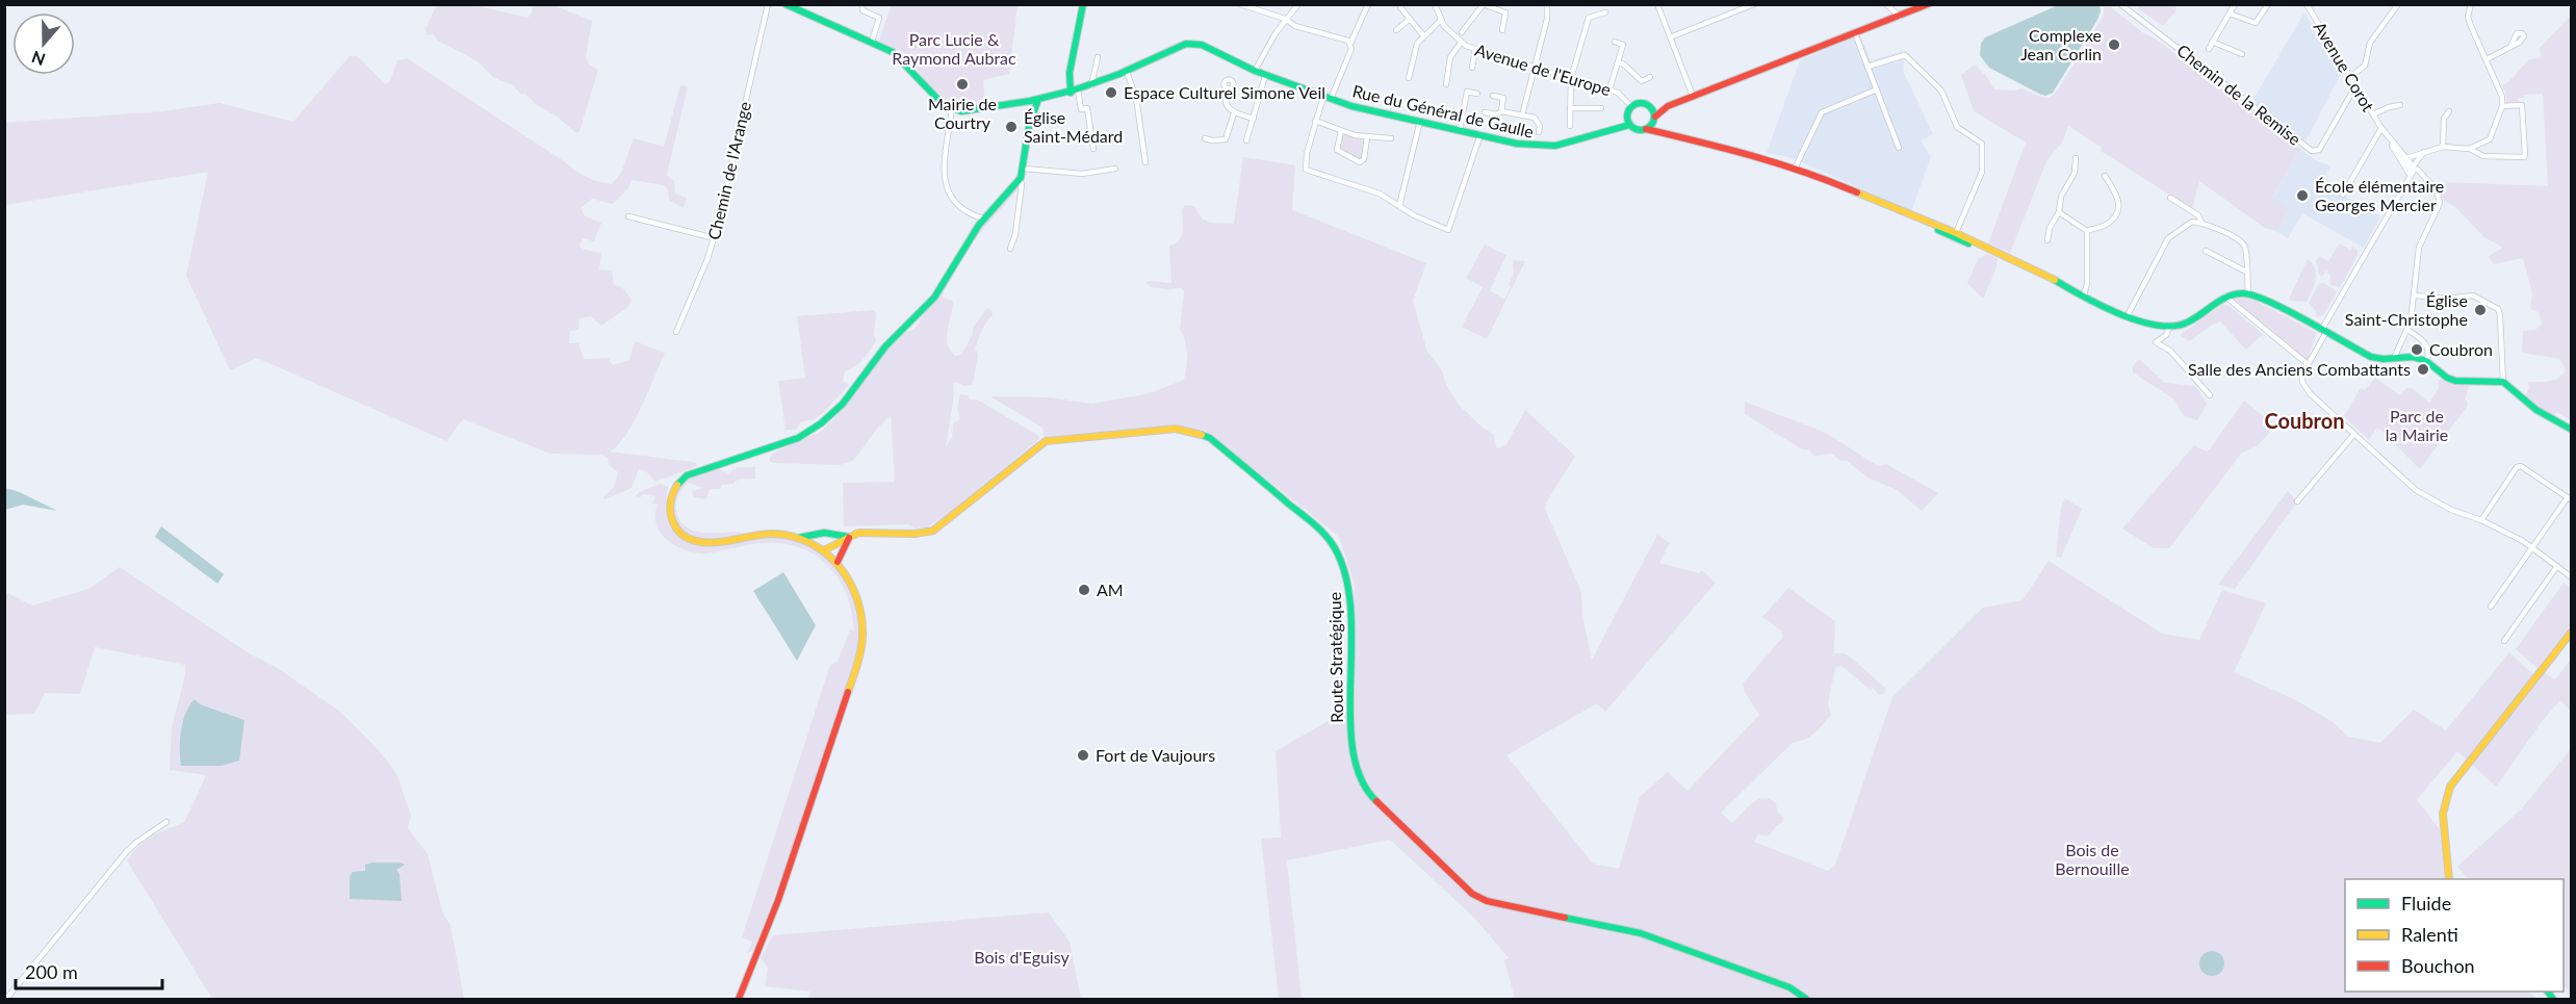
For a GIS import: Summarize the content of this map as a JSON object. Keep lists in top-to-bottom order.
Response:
{
  "streets": {
    "street": [
      "Avenue Corot",
      "Avenue de l'Europe",
      "Chemin de la Remise",
      "Rue du Général de Gaulle",
      "Chemin de l'Arange",
      "Route Stratégique"
    ]
  },
  "crossings": [
    ["Avenue Corot", "Chemin de la Remise"],
    ["Avenue de l'Europe", "Rue du Général de Gaulle"]
  ],
  "districts": ["Coubron"],
  "parks": [
    "Parc Lucie & Raymond Aubrac",
    "Parc de la Mairie",
    "Bois de Bernouille",
    "Bois d'Eguisy"
  ],
  "places": [
    "Complexe Jean Corlin",
    "Mairie de Courtry",
    "Espace Culturel Simone Veil",
    "Église Saint-Médard",
    "École élémentaire Georges Mercier",
    "Église Saint-Christophe",
    "Coubron",
    "Salle des Anciens Combattants",
    "AM",
    "Fort de Vaujours"
  ],
  "legend": ["Fluide", "Ralenti", "Bouchon"],
  "scale_bar": "200 m",
  "north": "bottom"
}
